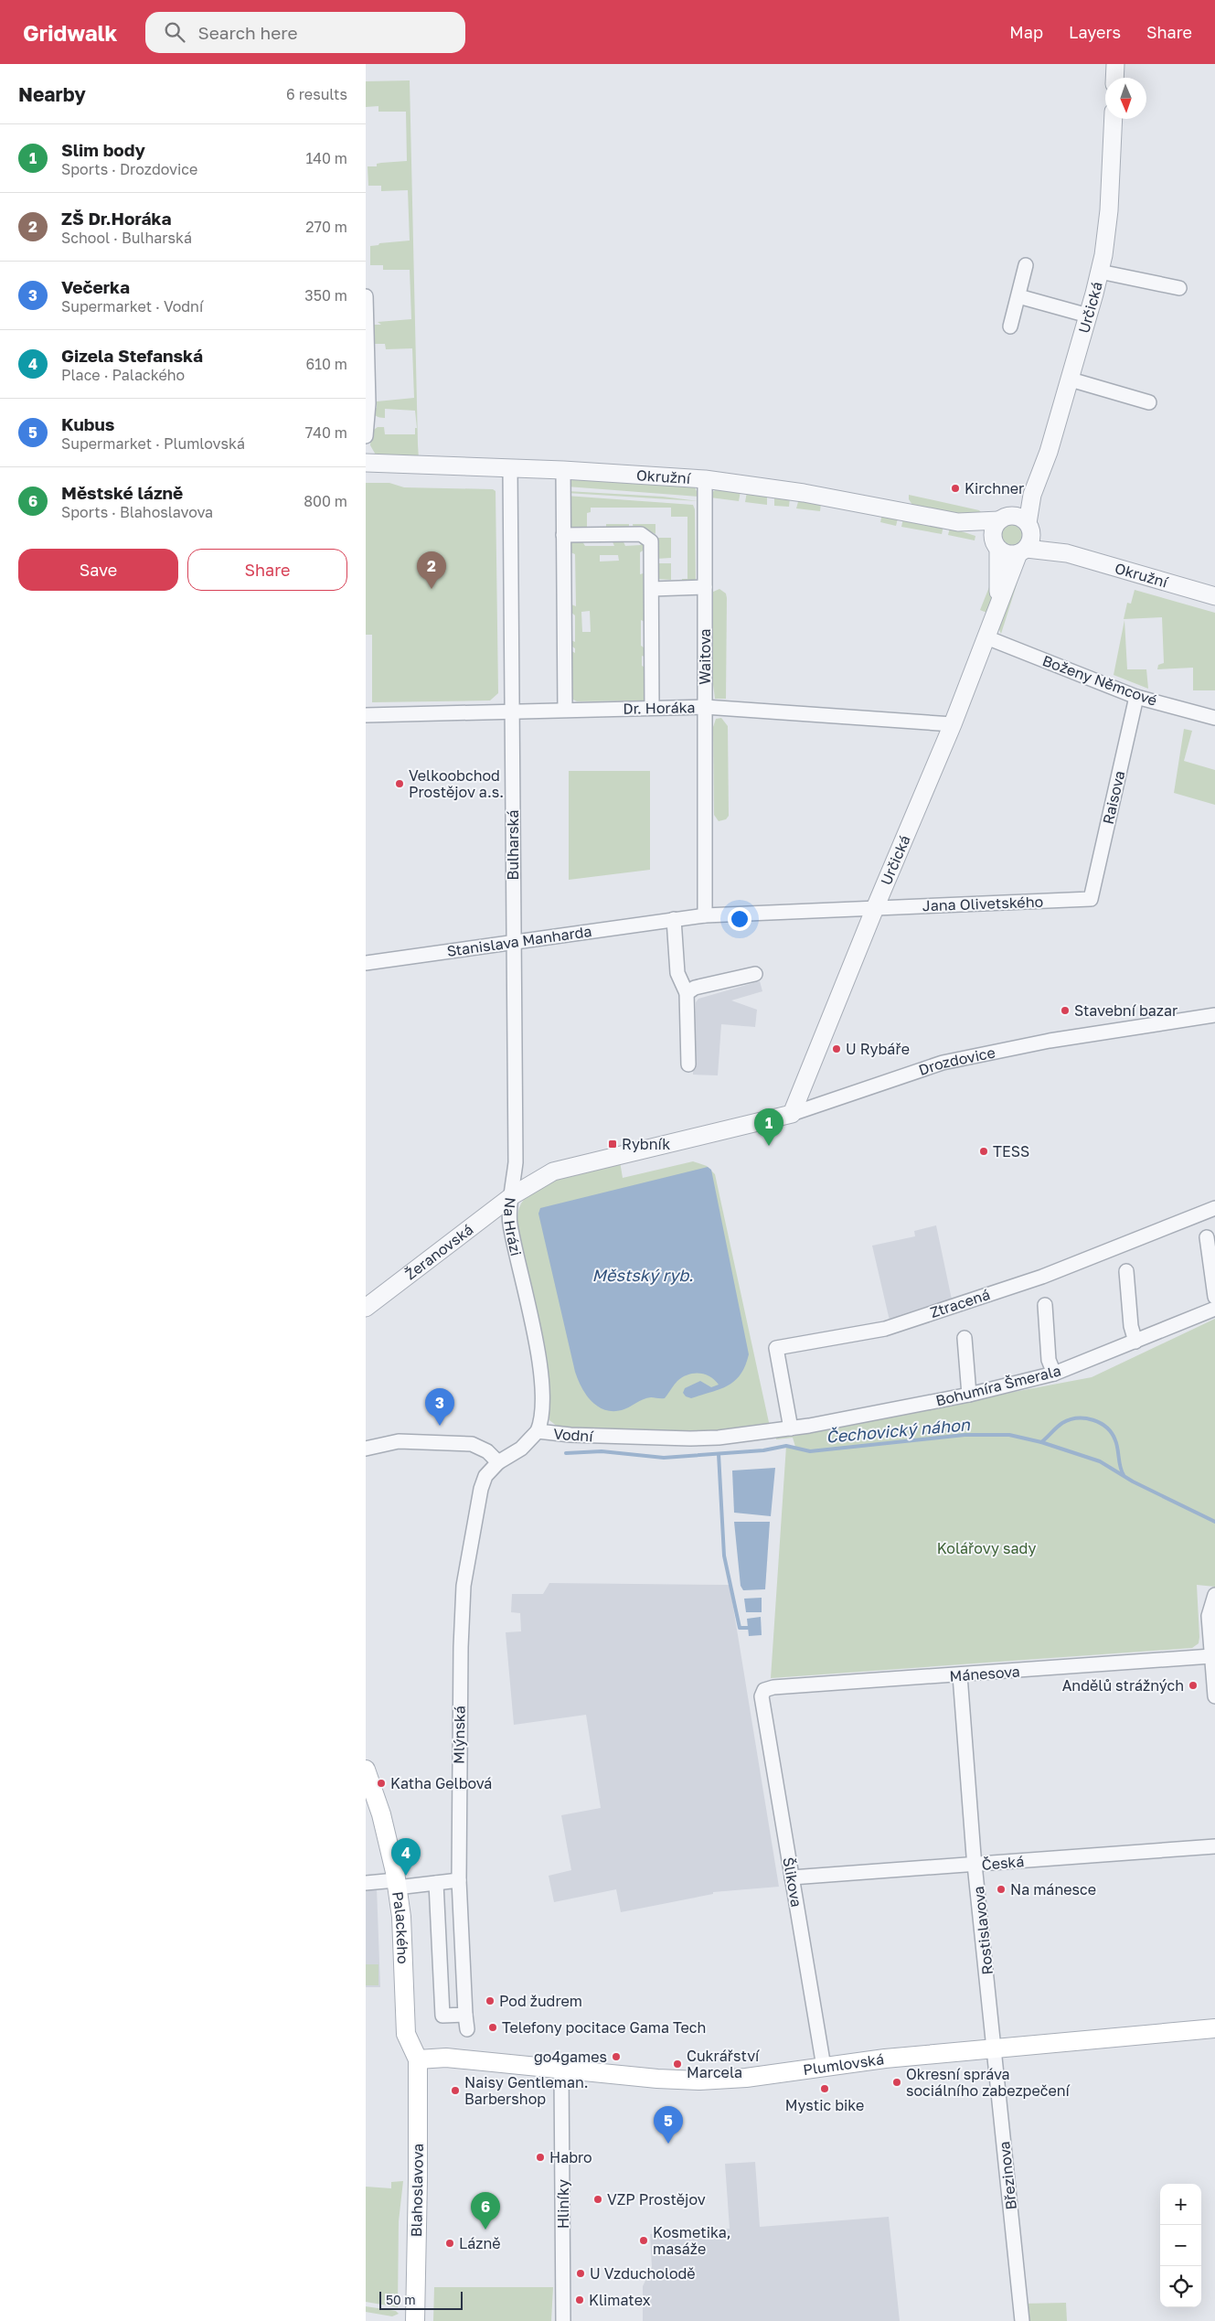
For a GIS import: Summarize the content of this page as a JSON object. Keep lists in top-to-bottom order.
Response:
{
  "streets": {
    "main road": ["Palackého", "Plumlovská", "Blahoslavova"],
    "street": [
      "Určická",
      "Okružní",
      "Waitova",
      "Boženy Němcové",
      "Dr. Horáka",
      "Raisova",
      "Bulharská",
      "Jana Olivetského",
      "Stanislava Manharda",
      "Drozdovice",
      "Na Hrázi",
      "Žeranovská",
      "Ztracená",
      "Bohumíra Šmerala",
      "Vodní",
      "Mánesova",
      "Mlýnská",
      "Česká",
      "Šlikova",
      "Rostislavova",
      "Březinova",
      "Hliníky"
    ]
  },
  "crossings": [
    ["Určická", "Okružní"],
    ["Určická", "Boženy Němcové"],
    ["Určická", "Dr. Horáka"],
    ["Určická", "Jana Olivetského"],
    ["Určická", "Stanislava Manharda"],
    ["Určická", "Drozdovice"],
    ["Okružní", "Waitova"],
    ["Okružní", "Bulharská"],
    ["Waitova", "Dr. Horáka"],
    ["Waitova", "Stanislava Manharda"],
    ["Boženy Němcové", "Raisova"],
    ["Dr. Horáka", "Bulharská"],
    ["Raisova", "Jana Olivetského"],
    ["Bulharská", "Stanislava Manharda"],
    ["Bulharská", "Na Hrázi"],
    ["Bulharská", "Žeranovská"],
    ["Jana Olivetského", "Stanislava Manharda"],
    ["Drozdovice", "Na Hrázi"],
    ["Na Hrázi", "Žeranovská"],
    ["Na Hrázi", "Vodní"],
    ["Ztracená", "Bohumíra Šmerala"],
    ["Bohumíra Šmerala", "Vodní"],
    ["Vodní", "Mlýnská"],
    ["Mánesova", "Šlikova"],
    ["Mánesova", "Rostislavova"],
    ["Česká", "Šlikova"],
    ["Česká", "Rostislavova"],
    ["Šlikova", "Plumlovská"],
    ["Palackého", "Plumlovská"],
    ["Palackého", "Blahoslavova"],
    ["Rostislavova", "Plumlovská"],
    ["Rostislavova", "Březinova"],
    ["Plumlovská", "Březinova"],
    ["Plumlovská", "Blahoslavova"],
    ["Plumlovská", "Hliníky"]
  ],
  "water": ["Městský ryb.", "Čechovický náhon"],
  "parks": ["Kolářovy sady"],
  "places": {
    "other": [
      "Kirchner",
      "Velkoobchod Prostějov a.s.",
      "Stavební bazar",
      "U Rybáře",
      "TESS",
      "Andělů strážných",
      "Katha Gelbová",
      "Na mánesce",
      "Pod žudrem",
      "Telefony pocitace Gama Tech",
      "go4games",
      "Cukrářství Marcela",
      "Okresní správa sociálního zabezpečení",
      "Mystic bike",
      "Naisy Gentleman. Barbershop",
      "Habro",
      "VZP Prostějov",
      "Kosmetika, masáže",
      "Lázně",
      "U Vzducholodě",
      "Klimatex"
    ],
    "transit": ["Rybník"]
  },
  "scale_bar": "50 m",
  "north": "bottom",
  "page": {
    "header": "Gridwalk",
    "search": "Search here",
    "nav": ["Map", "Layers", "Share"],
    "heading": ["Nearby", "6 results"],
    "list": [
      {
        "mark": "1",
        "name": "Slim body",
        "note": "Sports · Drozdovice",
        "value": "140 m"
      },
      {
        "mark": "2",
        "name": "ZŠ Dr.Horáka",
        "note": "School · Bulharská",
        "value": "270 m"
      },
      {
        "mark": "3",
        "name": "Večerka",
        "note": "Supermarket · Vodní",
        "value": "350 m"
      },
      {
        "mark": "4",
        "name": "Gizela Stefanská",
        "note": "Place · Palackého",
        "value": "610 m"
      },
      {
        "mark": "5",
        "name": "Kubus",
        "note": "Supermarket · Plumlovská",
        "value": "740 m"
      },
      {
        "mark": "6",
        "name": "Městské lázně",
        "note": "Sports · Blahoslavova",
        "value": "800 m"
      }
    ],
    "buttons": ["Save", "Share"],
    "pins": [
      "2",
      "1",
      "3",
      "4",
      "5",
      "6"
    ],
    "map_buttons": ["+", "−"],
    "scale": "50 m"
  }
}
